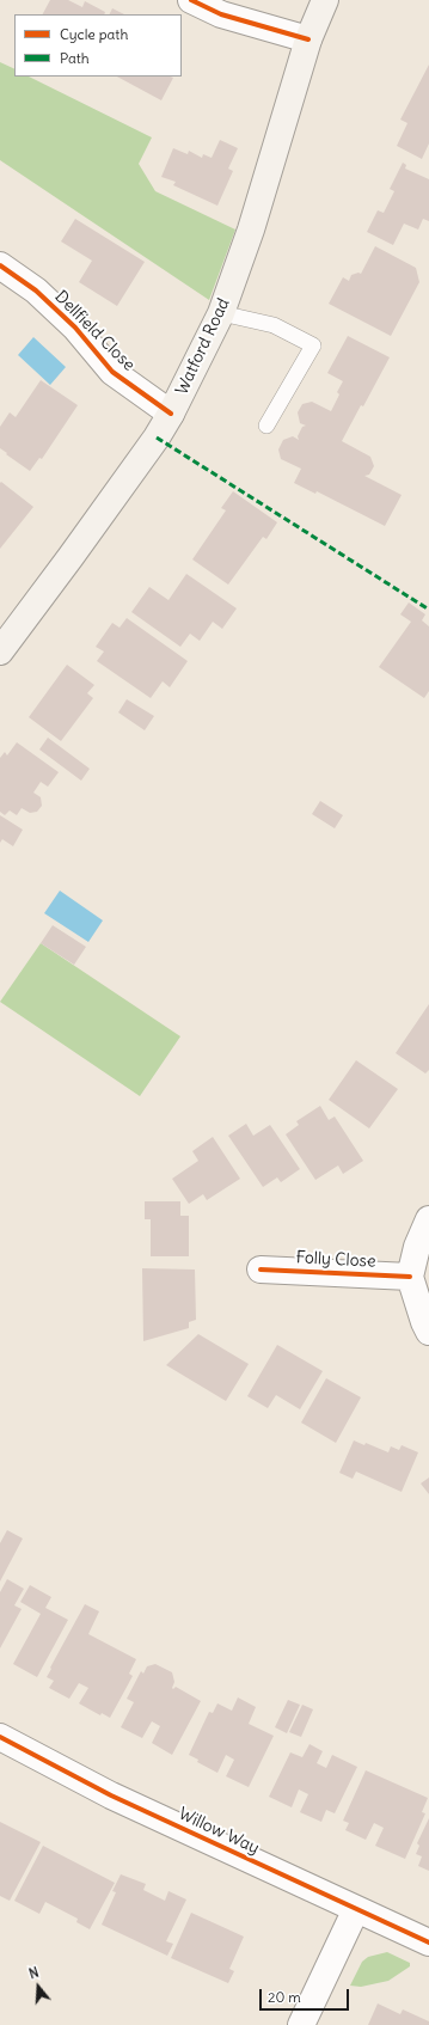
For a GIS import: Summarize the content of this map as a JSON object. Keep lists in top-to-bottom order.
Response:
{
  "streets": {
    "main road": ["Watford Road"],
    "street": ["Dellfield Close", "Folly Close", "Willow Way"]
  },
  "crossings": [
    ["Dellfield Close", "Watford Road"]
  ],
  "legend": ["Cycle path", "Path"],
  "scale_bar": "20 m",
  "north": "top"
}
